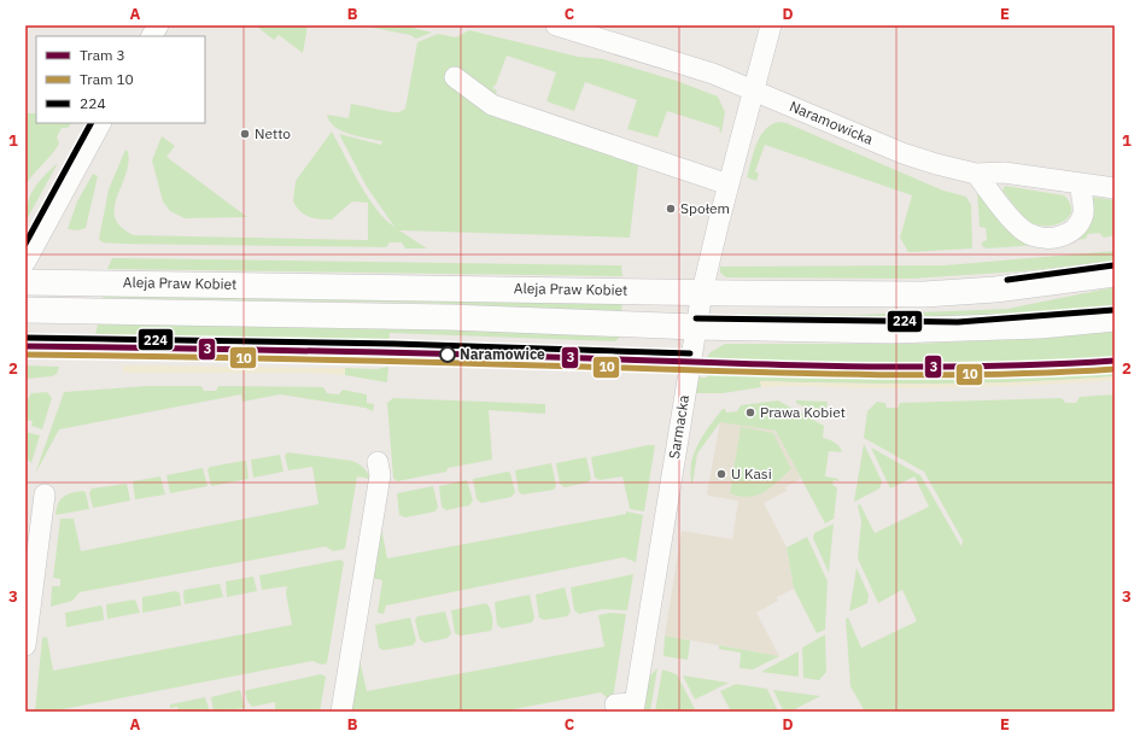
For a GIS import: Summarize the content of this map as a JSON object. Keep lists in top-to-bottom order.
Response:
{
  "streets": {
    "street": ["Naramowicka", "Aleja Praw Kobiet", "Sarmacka"]
  },
  "crossings": [
    ["Naramowicka", "Sarmacka"],
    ["Aleja Praw Kobiet", "Sarmacka"]
  ],
  "places": [
    "Netto",
    "Społem",
    "Naramowice",
    "Prawa Kobiet",
    "U Kasi"
  ],
  "lines": ["transit line 224", "tram line 3", "tram line 10"],
  "legend": ["Tram 3", "Tram 10", "224"],
  "grid": {
    "columns": [
      "A",
      "B",
      "C",
      "D",
      "E"
    ],
    "rows": ["1", "2", "3"]
  }
}
